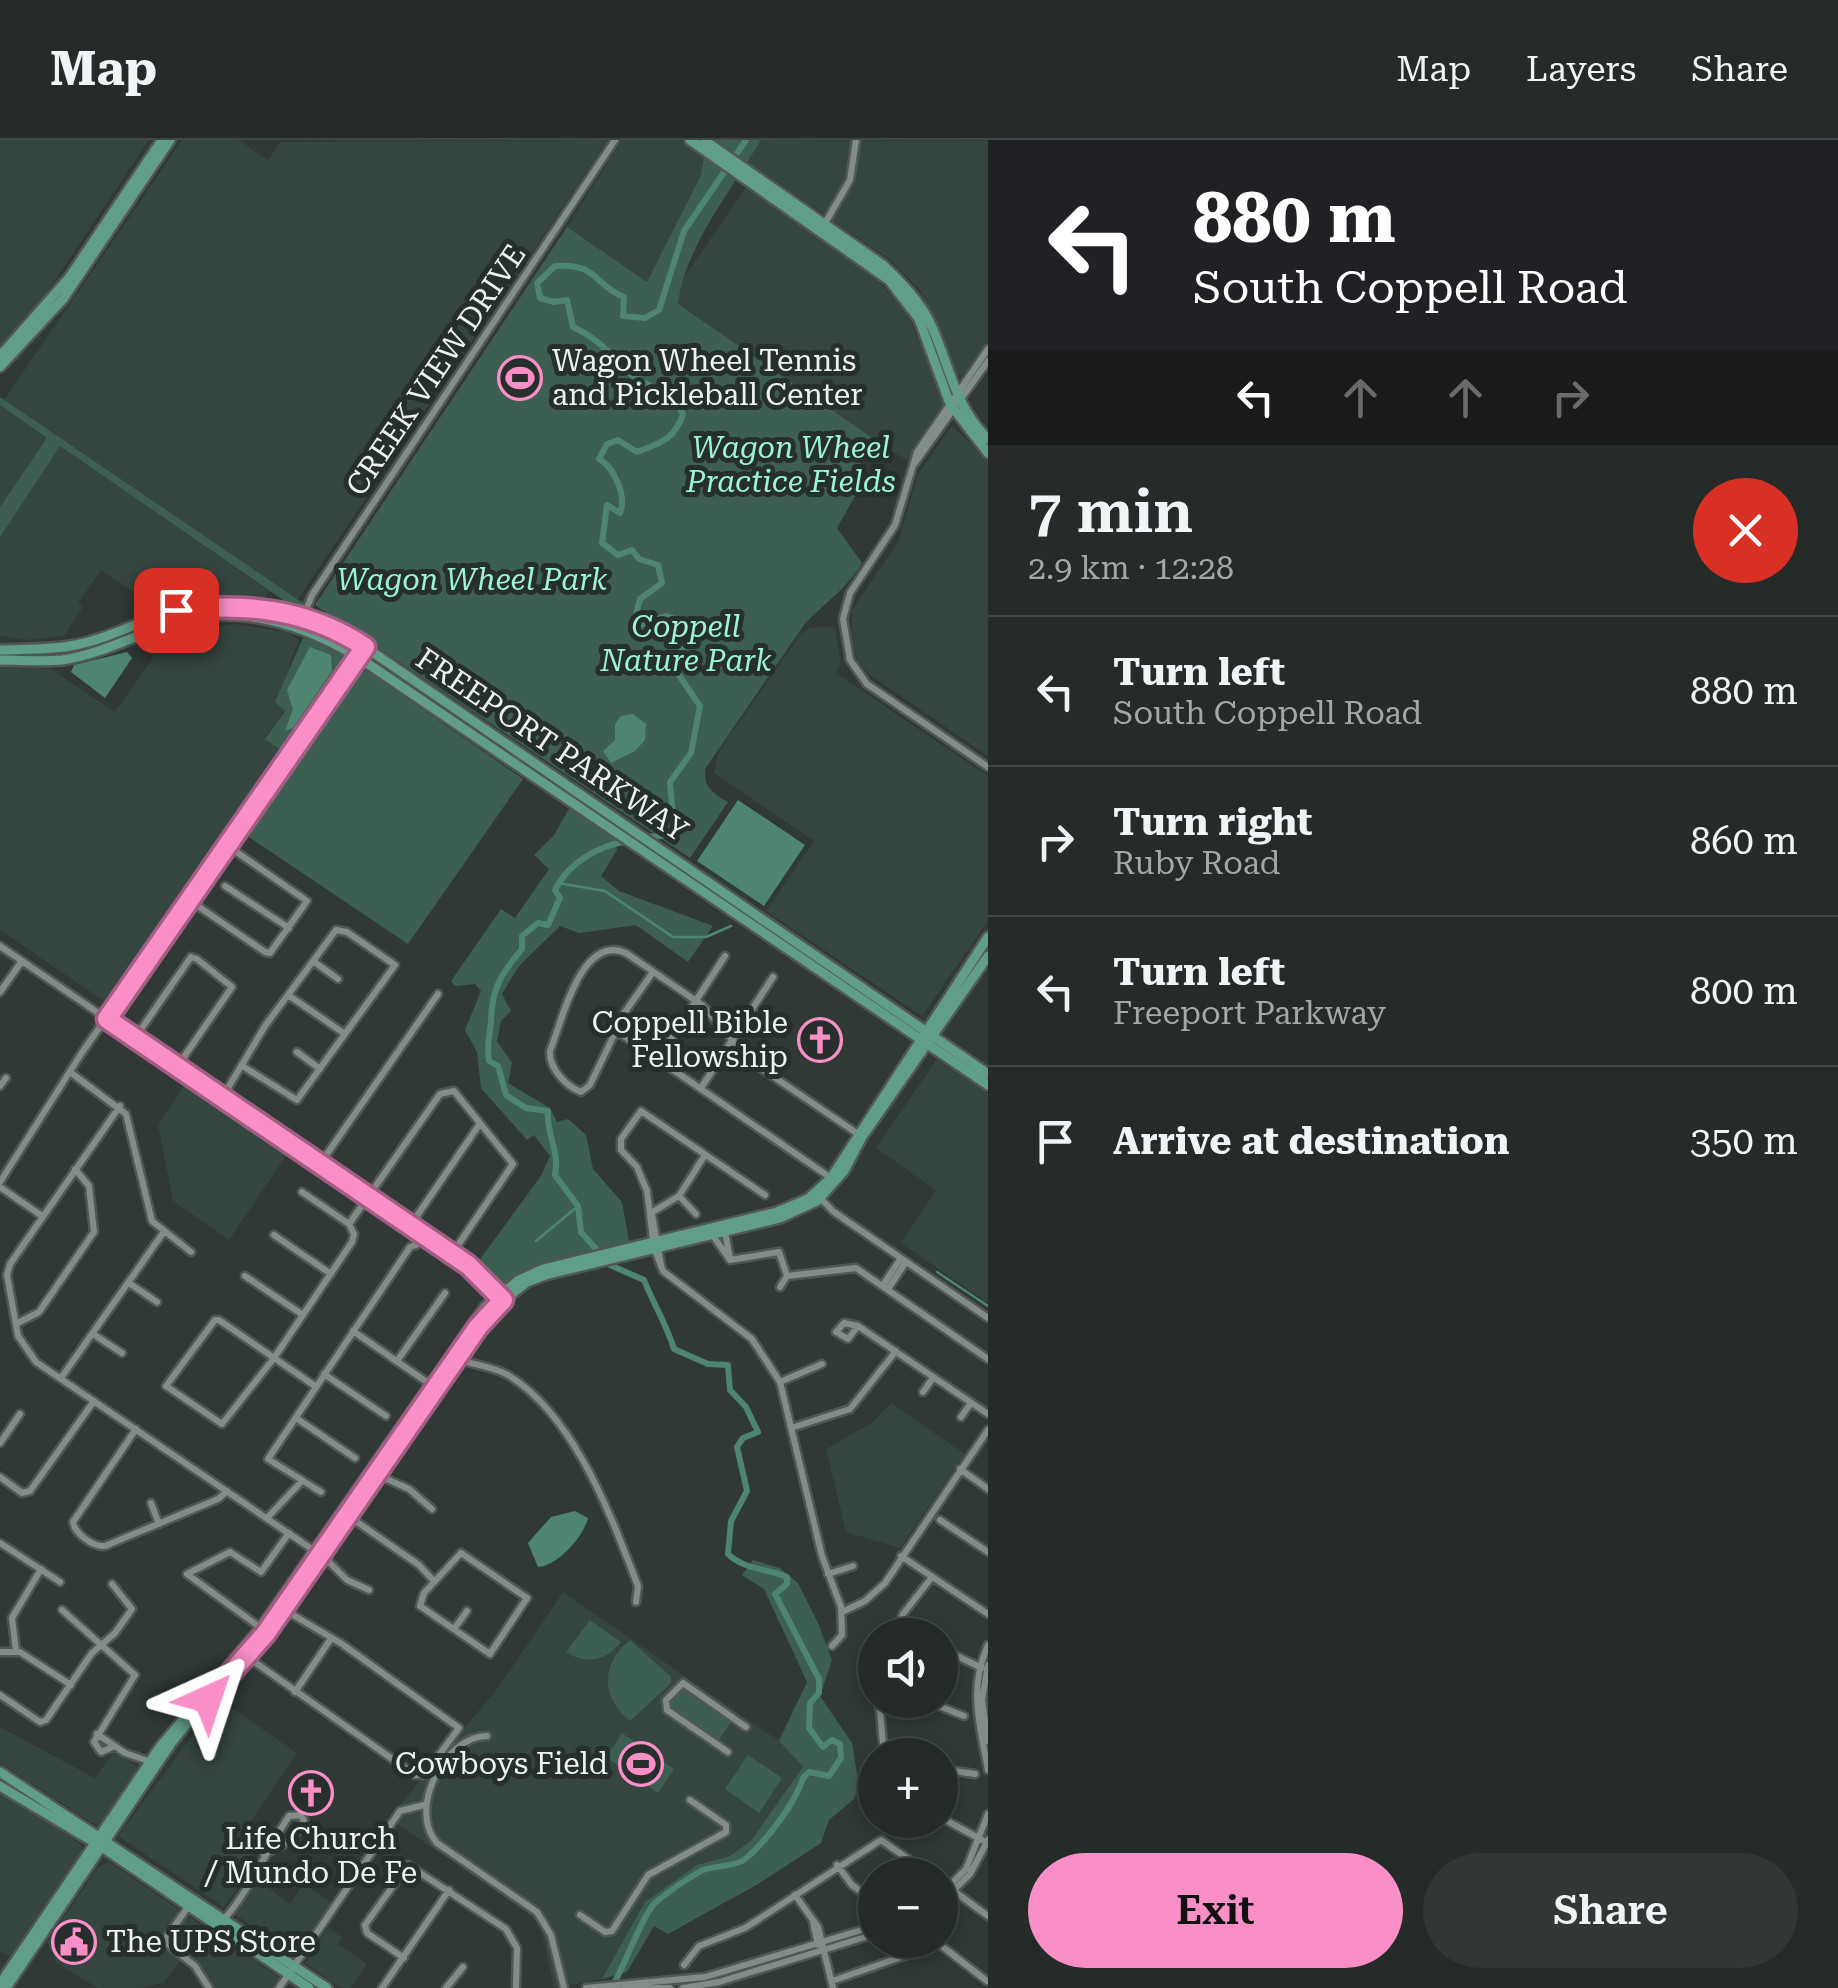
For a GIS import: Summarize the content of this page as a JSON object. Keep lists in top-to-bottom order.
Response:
{
  "streets": {
    "main road": ["FREEPORT PARKWAY"],
    "street": ["CREEK VIEW DRIVE"]
  },
  "crossings": [
    ["CREEK VIEW DRIVE", "FREEPORT PARKWAY"]
  ],
  "parks": ["Wagon Wheel Practice Fields", "Wagon Wheel Park", "Coppell Nature Park"],
  "places": {
    "sports": ["Wagon Wheel Tennis and Pickleball Center", "Cowboys Field"],
    "church": ["Coppell Bible Fellowship", "Life Church / Mundo De Fe"],
    "public building": ["The UPS Store"]
  },
  "page": {
    "header": "Map",
    "nav": ["Map", "Layers", "Share"],
    "turn": ["880 m", "South Coppell Road"],
    "heading": ["7 min", "2.9 km · 12:28"],
    "list": [
      {
        "name": "Turn left",
        "note": "South Coppell Road",
        "value": "880 m"
      },
      {
        "name": "Turn right",
        "note": "Ruby Road",
        "value": "860 m"
      },
      {
        "name": "Turn left",
        "note": "Freeport Parkway",
        "value": "800 m"
      },
      {
        "name": "Arrive at destination",
        "value": "350 m"
      }
    ],
    "map_buttons": ["+", "−"],
    "buttons": ["Exit", "Share"]
  }
}
